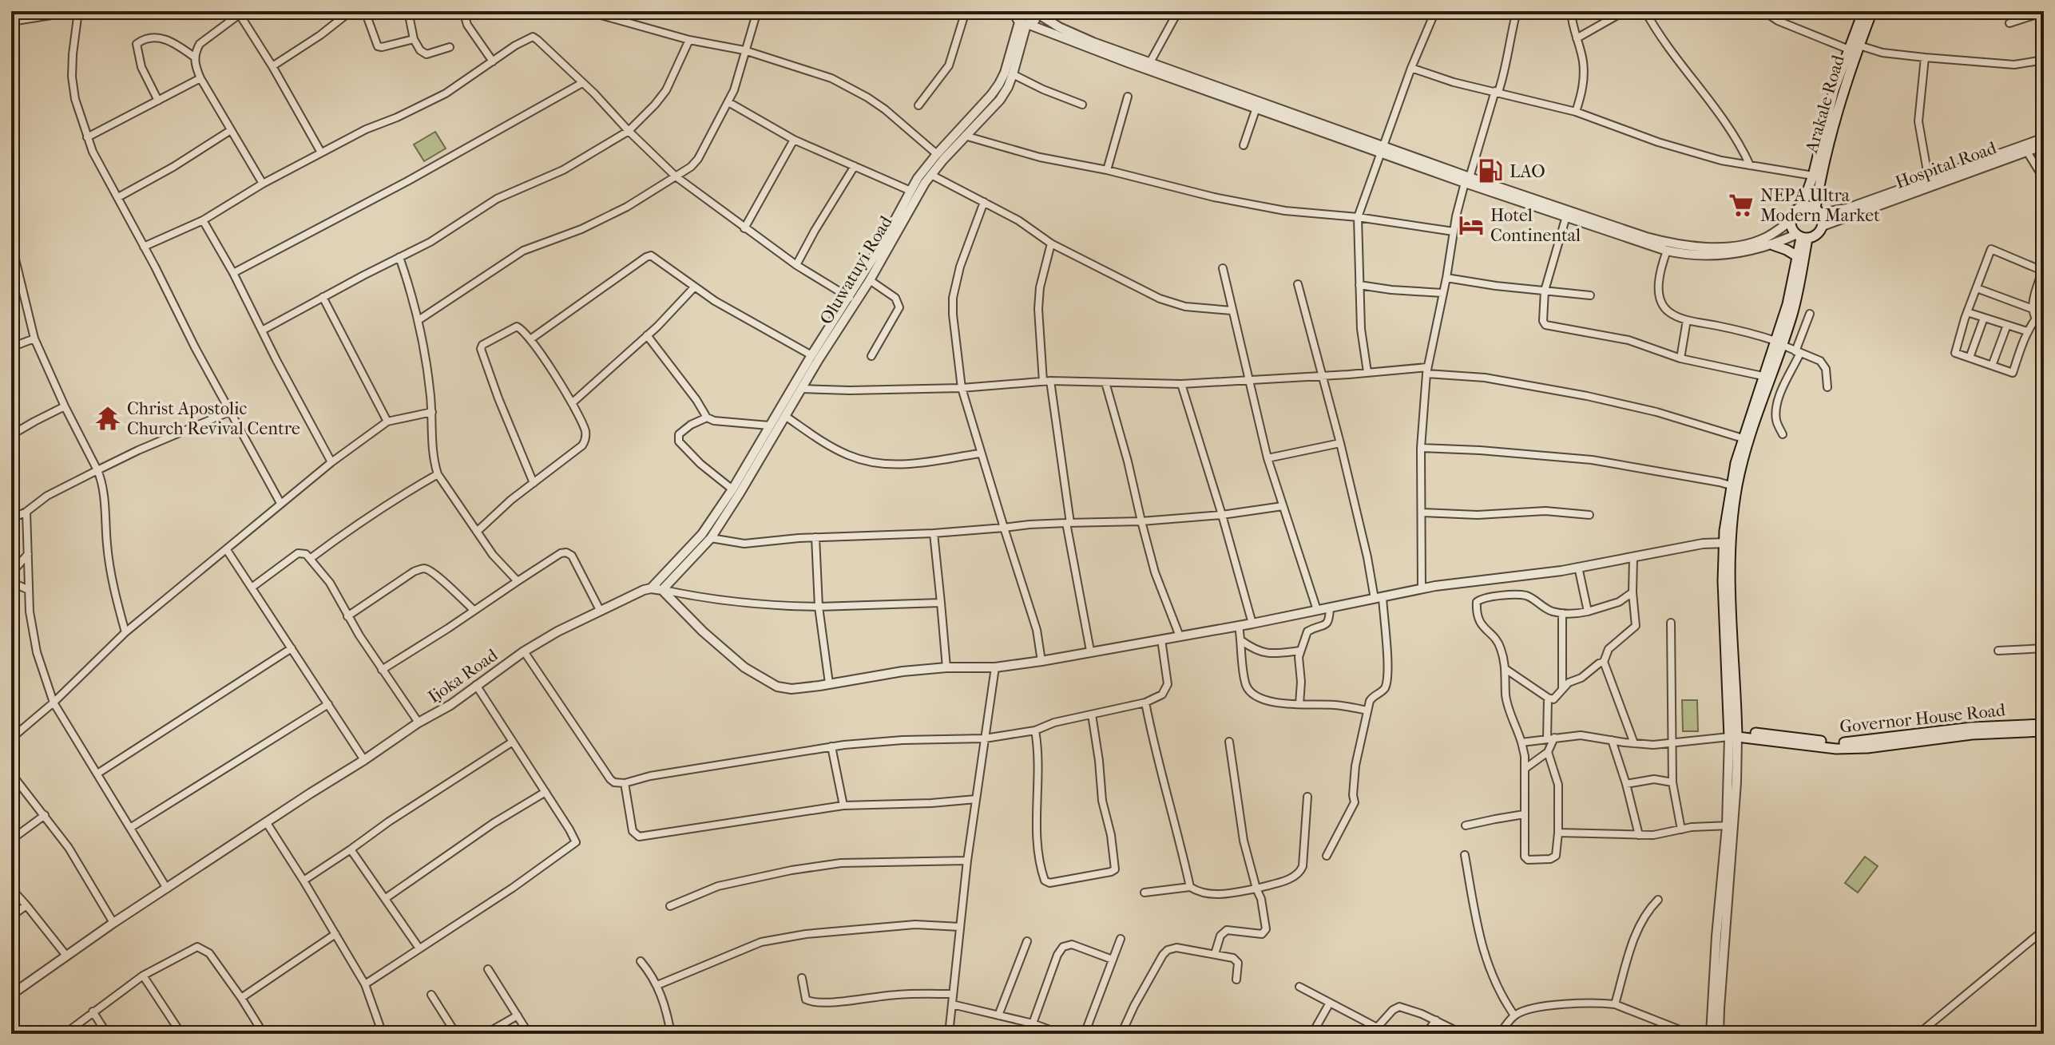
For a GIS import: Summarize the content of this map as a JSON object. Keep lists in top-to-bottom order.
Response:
{
  "streets": {
    "main road": ["Arakale Road", "Governor House Road"],
    "street": ["Hospital Road", "Oluwatuyi Road", "Ijoka Road"]
  },
  "crossings": [
    ["Arakale Road", "Hospital Road"]
  ],
  "places": {
    "fuel station": ["LAO"],
    "supermarket": ["NEPA Ultra Modern Market"],
    "hotel": ["Hotel Continental"],
    "temple": ["Christ Apostolic Church Revival Centre"]
  }
}
